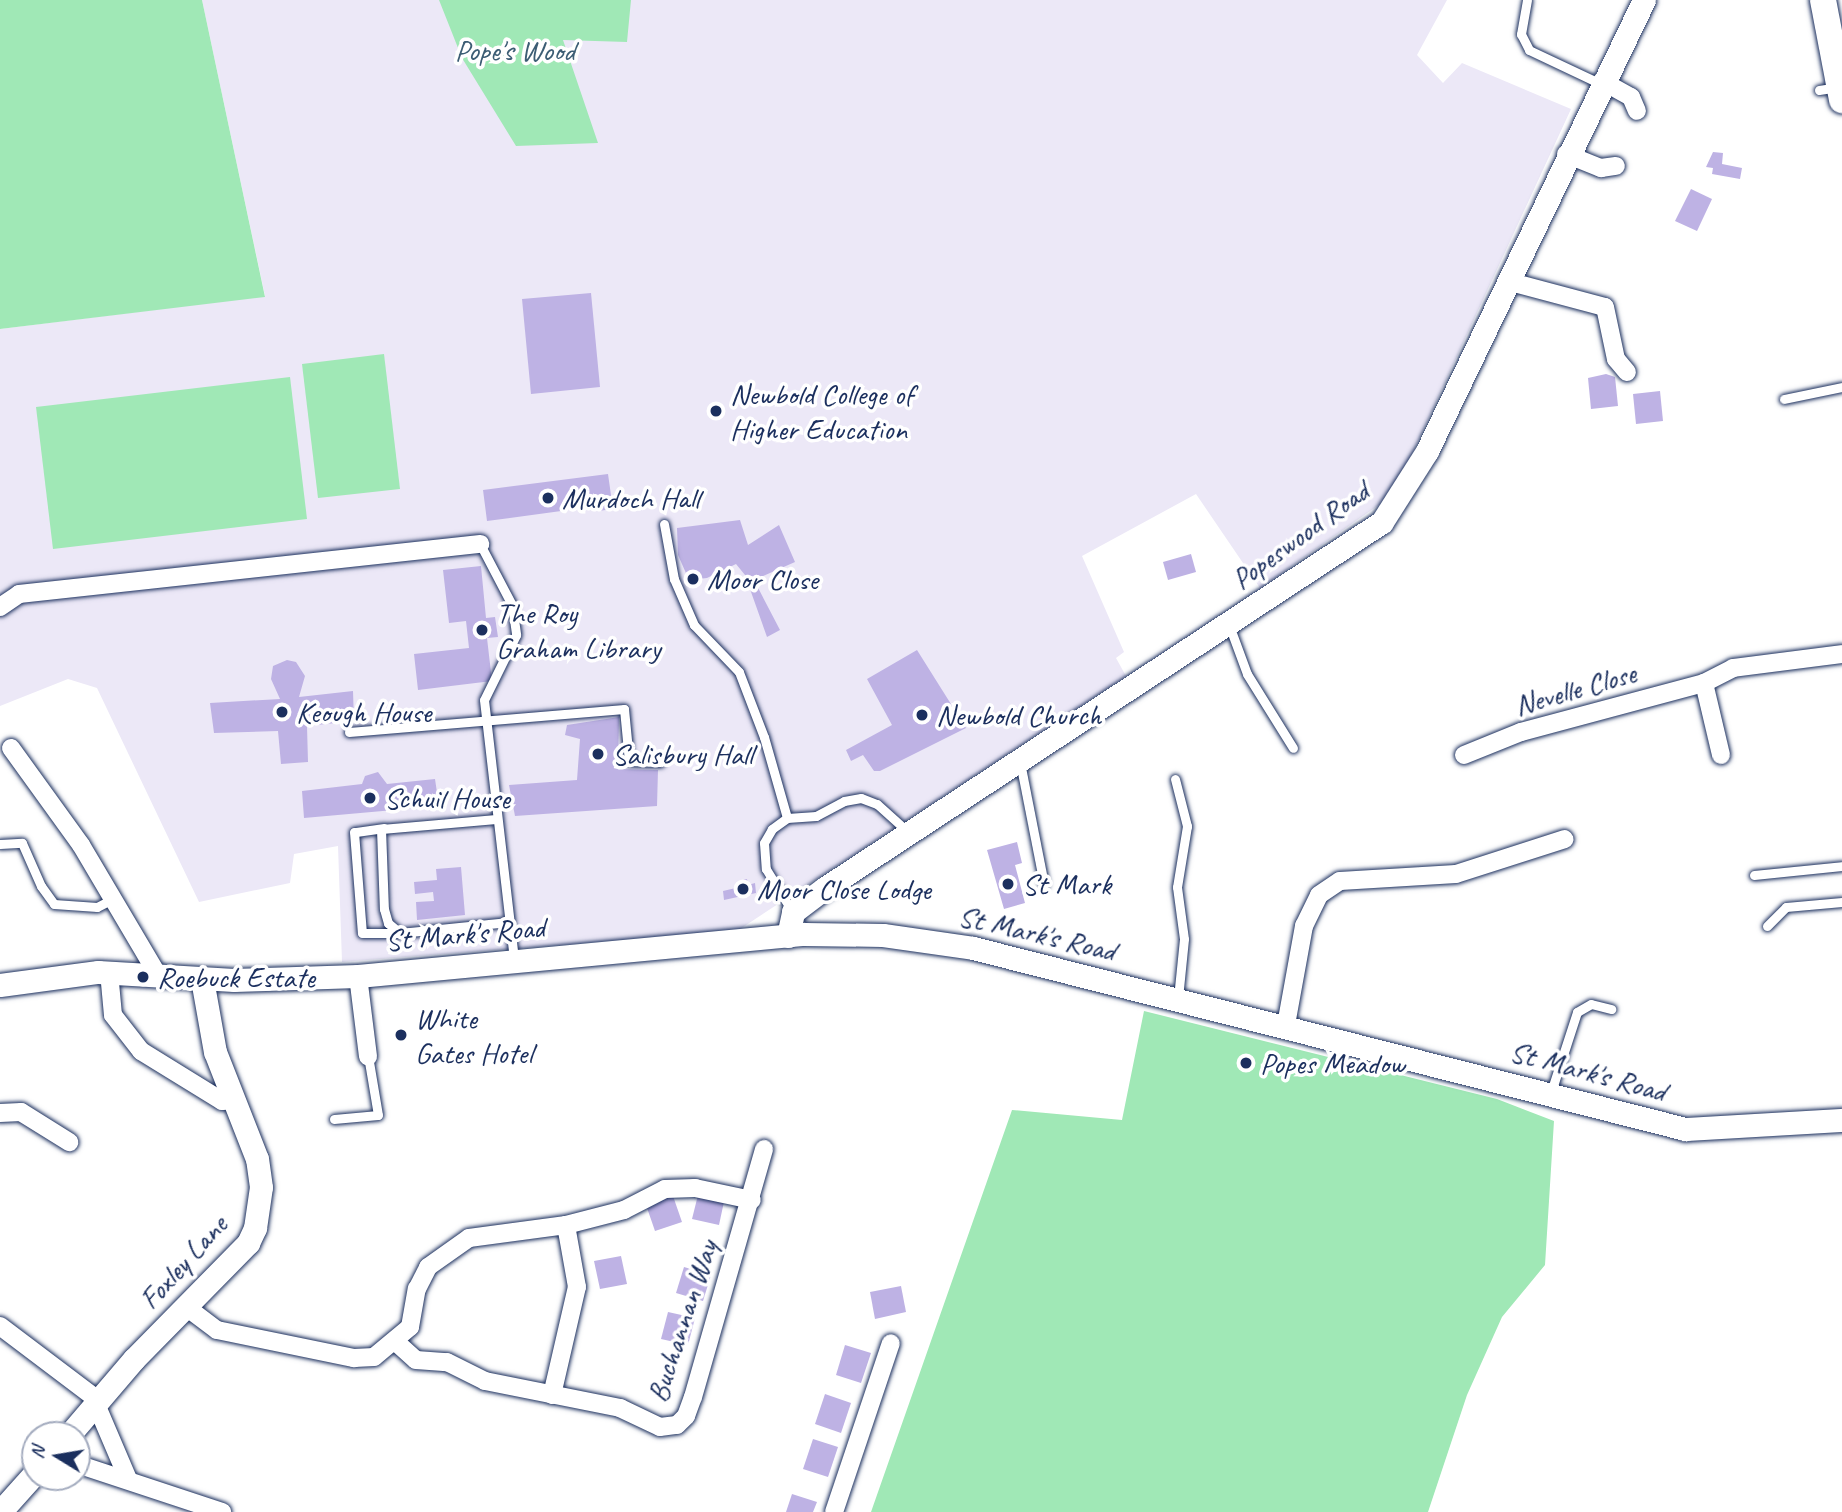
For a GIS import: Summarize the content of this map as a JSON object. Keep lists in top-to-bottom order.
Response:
{
  "streets": {
    "street": [
      "Popeswood Road",
      "Nevelle Close",
      "St Mark's Road",
      "Foxley Lane",
      "Buchannan Way"
    ]
  },
  "crossings": [
    ["St Mark's Road", "Foxley Lane"]
  ],
  "parks": ["Pope's Wood"],
  "places": [
    "Newbold College of Higher Education",
    "Murdoch Hall",
    "Moor Close",
    "The Roy Graham Library",
    "Keough House",
    "Newbold Church",
    "Salisbury Hall",
    "Schuil House",
    "St Mark",
    "Moor Close Lodge",
    "Roebuck Estate",
    "White Gates Hotel",
    "Popes Meadow"
  ],
  "north": "left"
}
